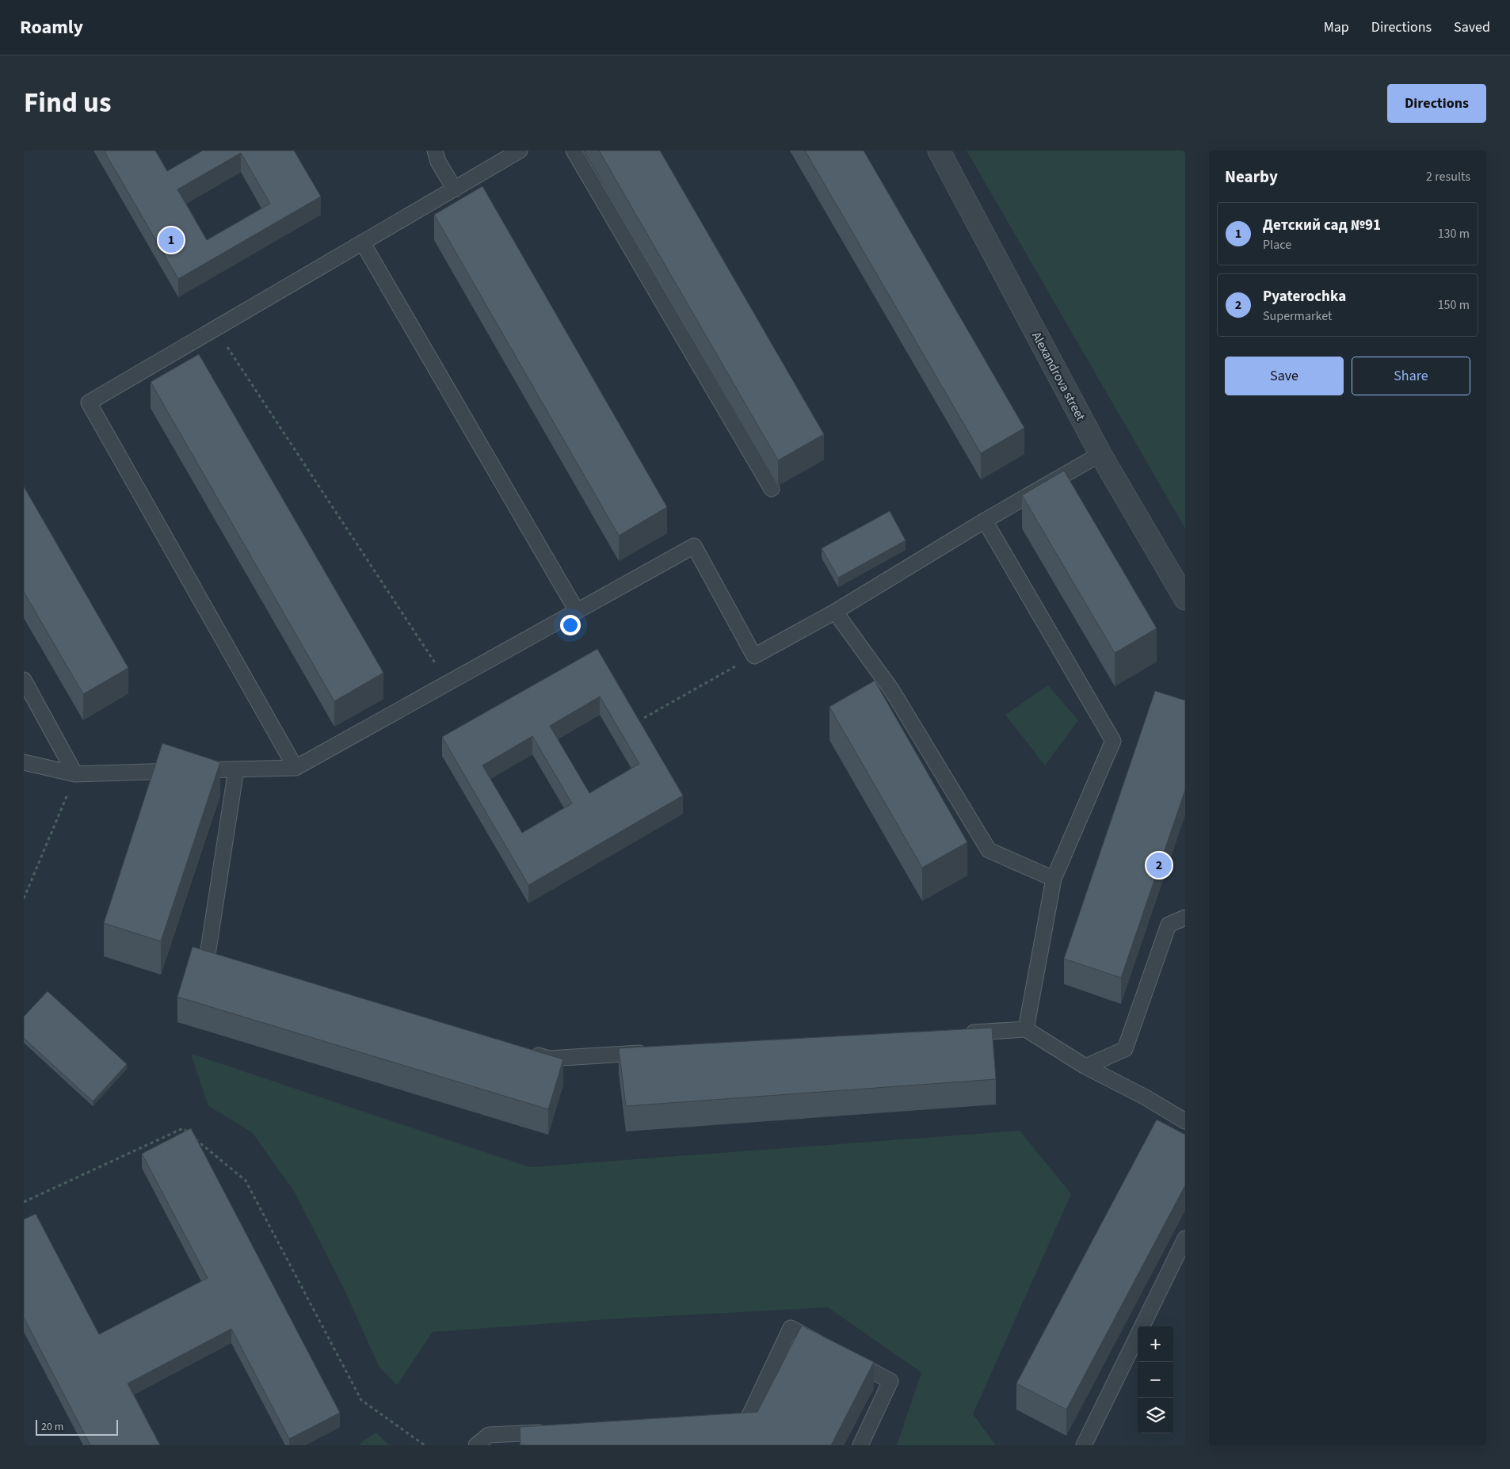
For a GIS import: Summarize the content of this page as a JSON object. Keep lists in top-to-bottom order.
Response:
{
  "streets": {
    "street": ["Alexandrova street"]
  },
  "scale_bar": "20 m",
  "page": {
    "header": "Roamly",
    "nav": ["Map", "Directions", "Saved"],
    "title": "Find us",
    "buttons": [
      "Directions",
      ["Save", "Share"]
    ],
    "heading": ["Nearby", "2 results"],
    "list": [
      {
        "mark": "1",
        "name": "Детский сад №91",
        "note": "Place",
        "value": "130 m"
      },
      {
        "mark": "2",
        "name": "Pyaterochka",
        "note": "Supermarket",
        "value": "150 m"
      }
    ],
    "pins": ["1", "2"],
    "map_buttons": ["+", "−"],
    "scale": "20 m"
  }
}
